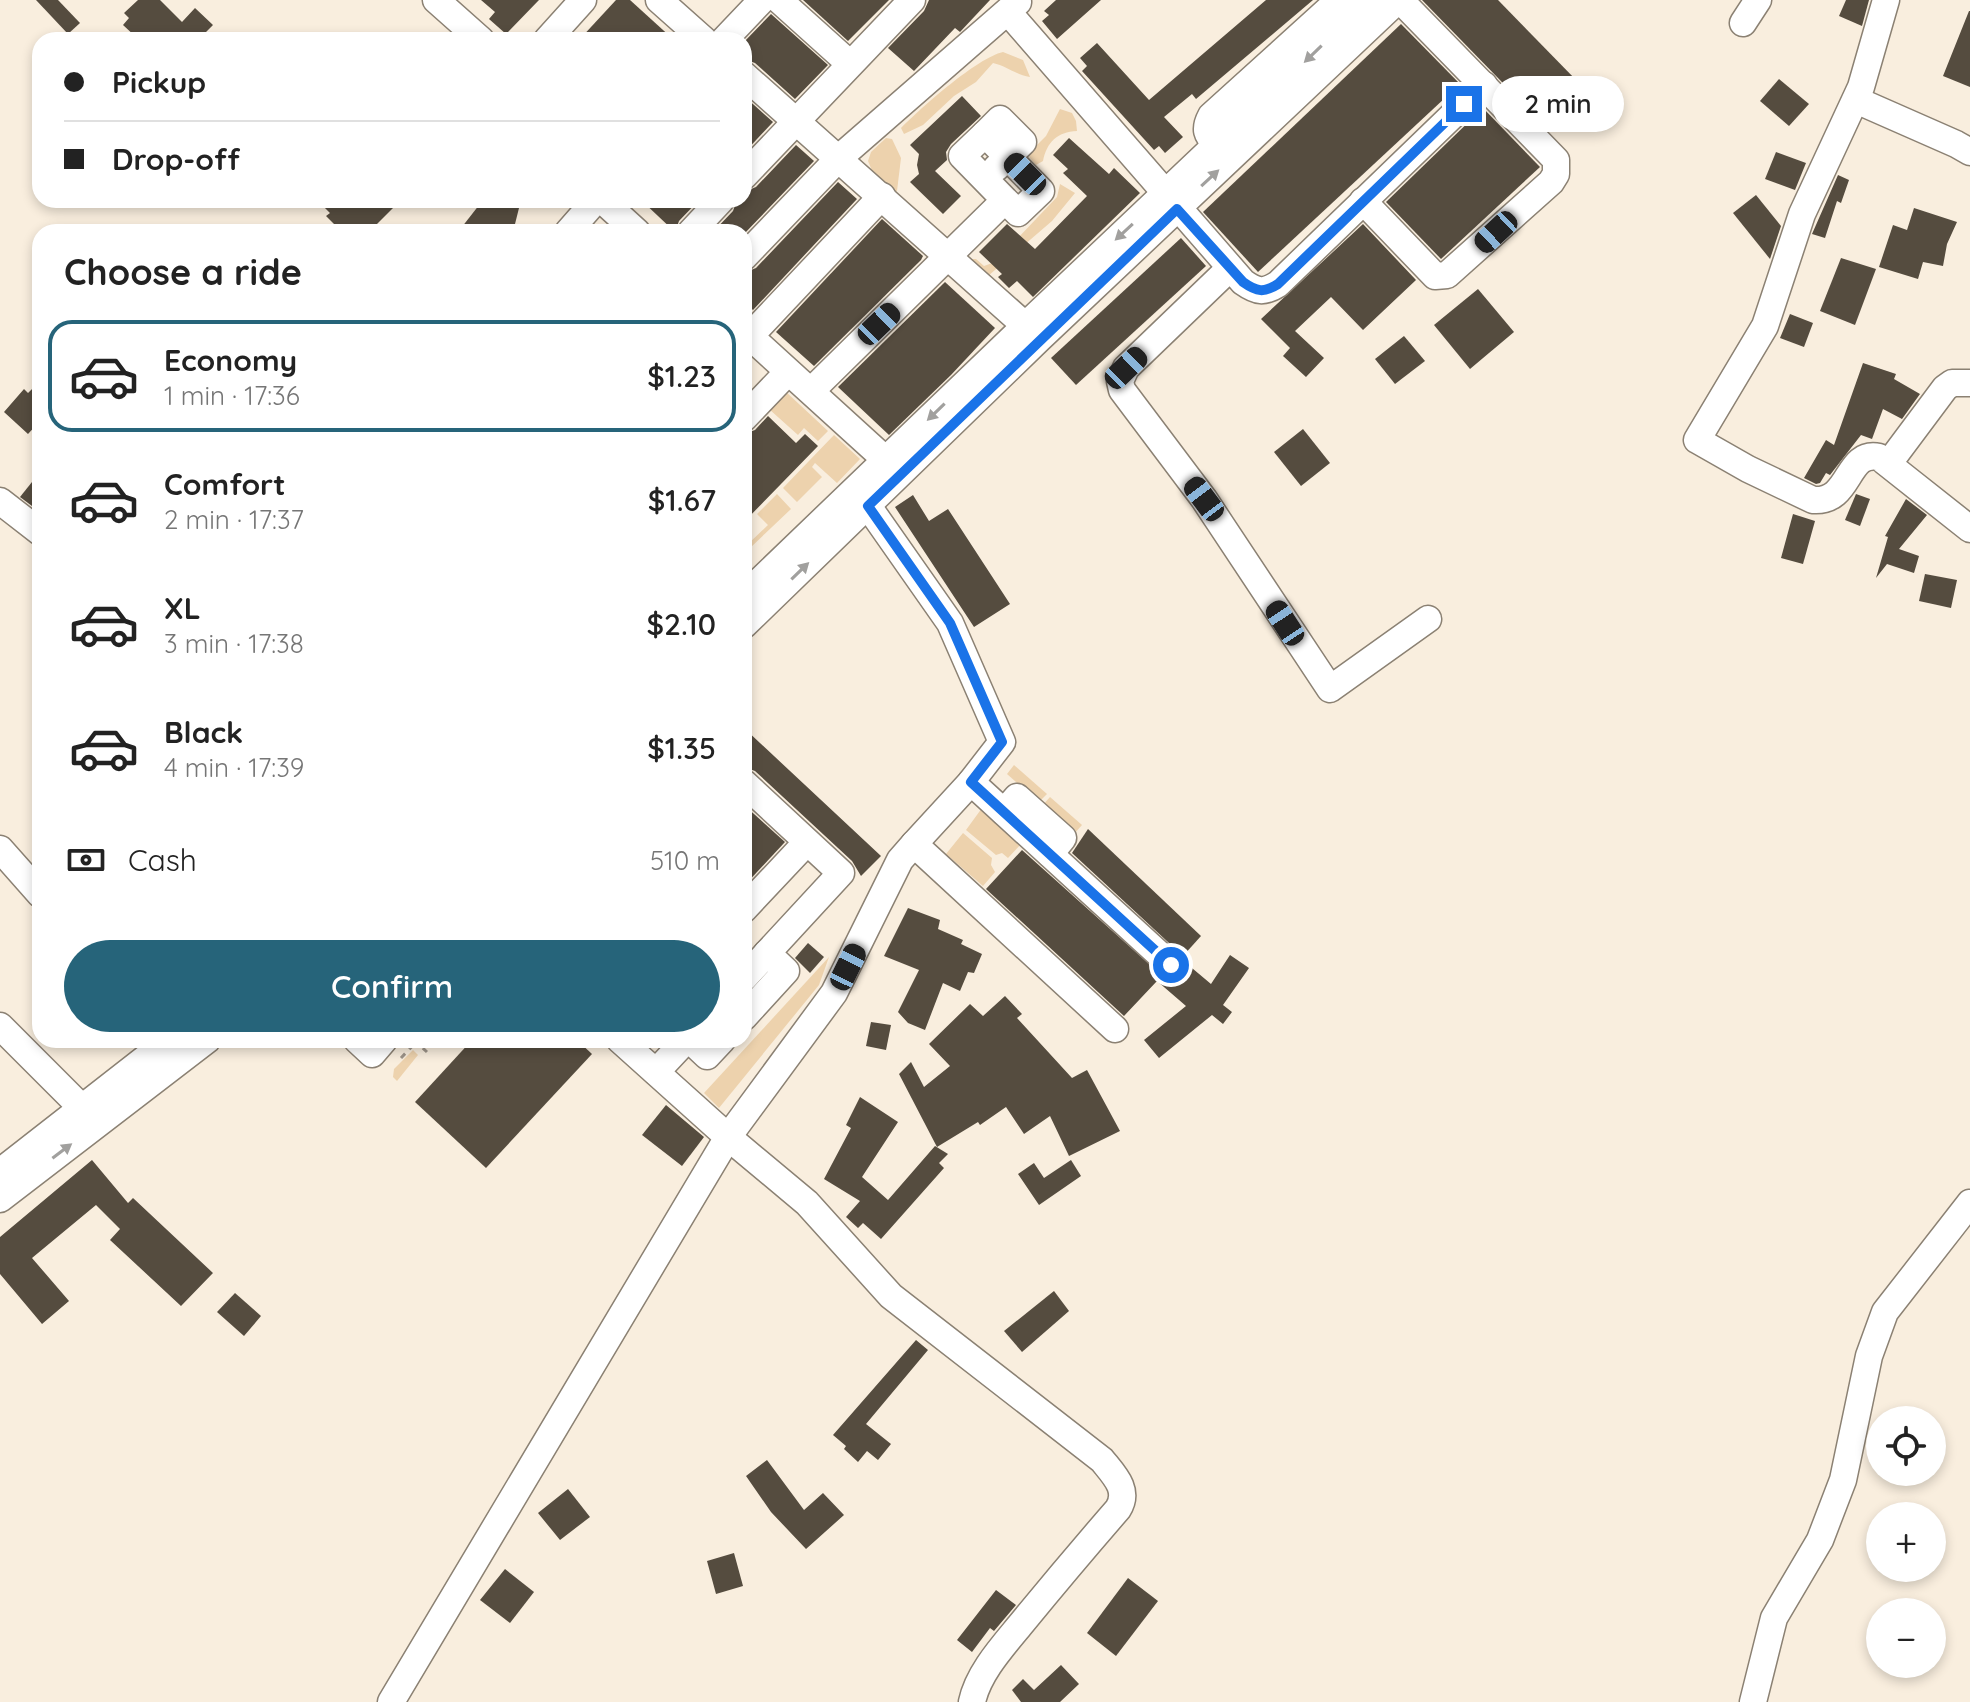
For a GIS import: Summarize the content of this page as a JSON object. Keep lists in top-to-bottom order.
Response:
{
  "page": {
    "banner": ["Pickup", "Drop-off"],
    "bubble": "2 min",
    "heading": "Choose a ride",
    "list": [
      {
        "name": "Economy",
        "note": "1 min · 17:36",
        "value": "$1.23"
      },
      {
        "name": "Comfort",
        "note": "2 min · 17:37",
        "value": "$1.67"
      },
      {
        "name": "XL",
        "note": "3 min · 17:38",
        "value": "$2.10"
      },
      {
        "name": "Black",
        "note": "4 min · 17:39",
        "value": "$1.35"
      }
    ],
    "pay": ["Cash", "510 m"],
    "buttons": "Confirm",
    "map_buttons": ["+", "−"]
  }
}
